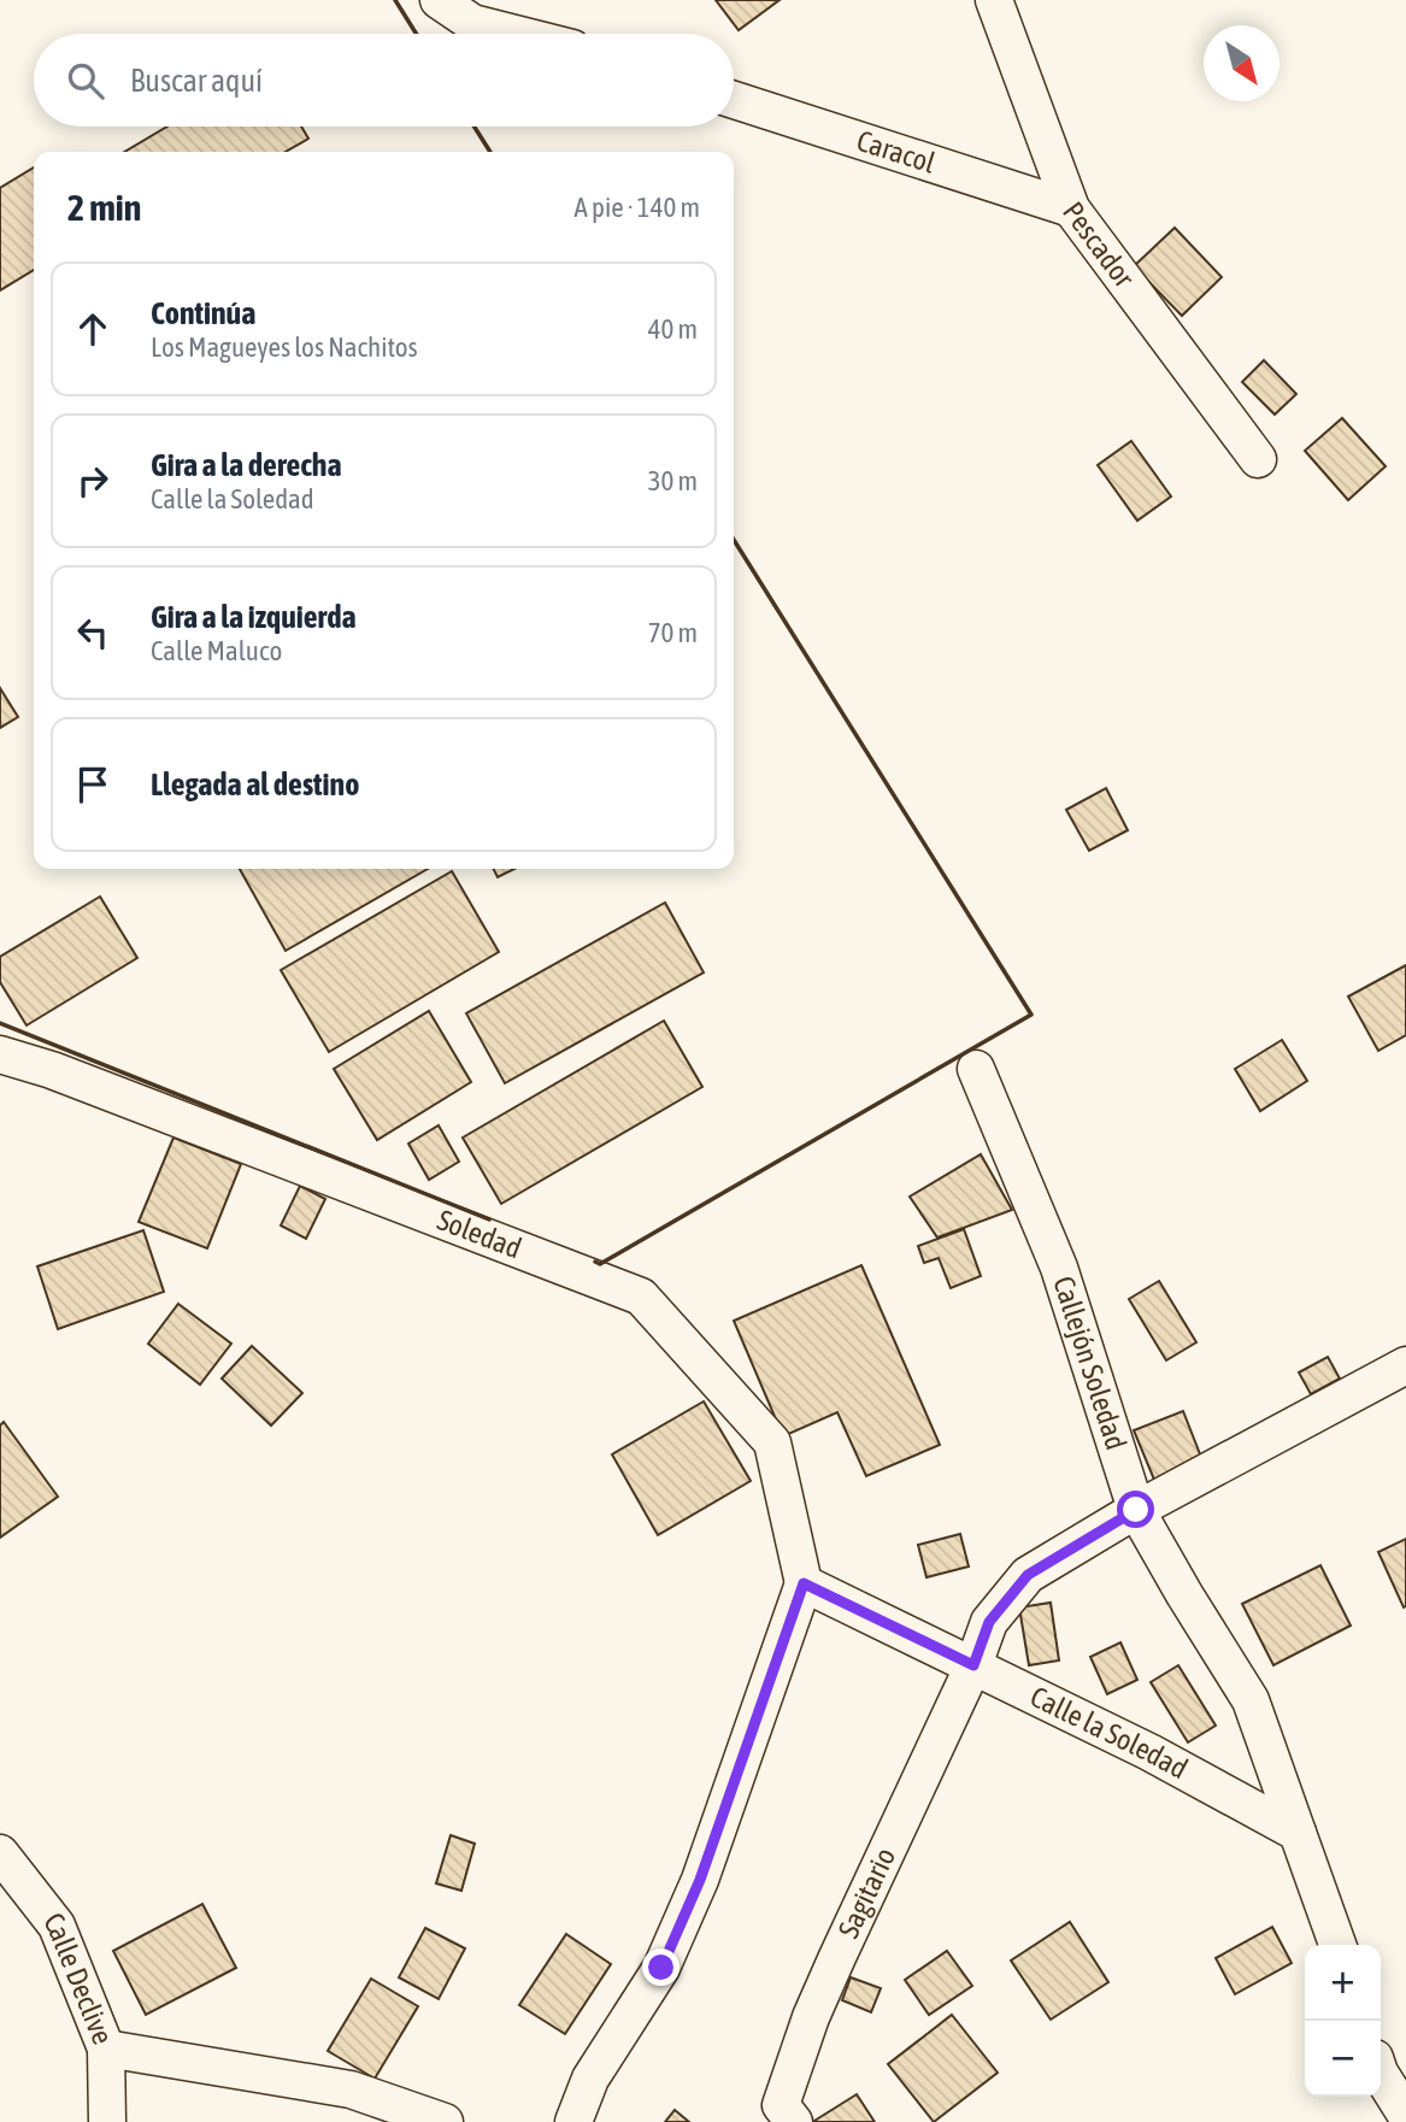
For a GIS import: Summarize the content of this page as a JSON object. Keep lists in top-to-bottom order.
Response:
{
  "streets": {
    "street": [
      "Caracol",
      "Pescador",
      "Soledad",
      "Callejón Soledad",
      "Calle la Soledad",
      "Sagitario",
      "Calle Declive"
    ]
  },
  "crossings": [
    ["Caracol", "Pescador"],
    ["Soledad", "Calle la Soledad"],
    ["Callejón Soledad", "Calle la Soledad"],
    ["Callejón Soledad", "Sagitario"],
    ["Calle la Soledad", "Sagitario"]
  ],
  "north": "bottom right",
  "page": {
    "search": "Buscar aquí",
    "heading": ["2 min", "A pie · 140 m"],
    "list": [
      ["Continúa", "Los Magueyes los Nachitos", "40 m"],
      ["Gira a la derecha", "Calle la Soledad", "30 m"],
      ["Gira a la izquierda", "Calle Maluco", "70 m"],
      "Llegada al destino"
    ],
    "map_buttons": ["+", "−"]
  }
}
